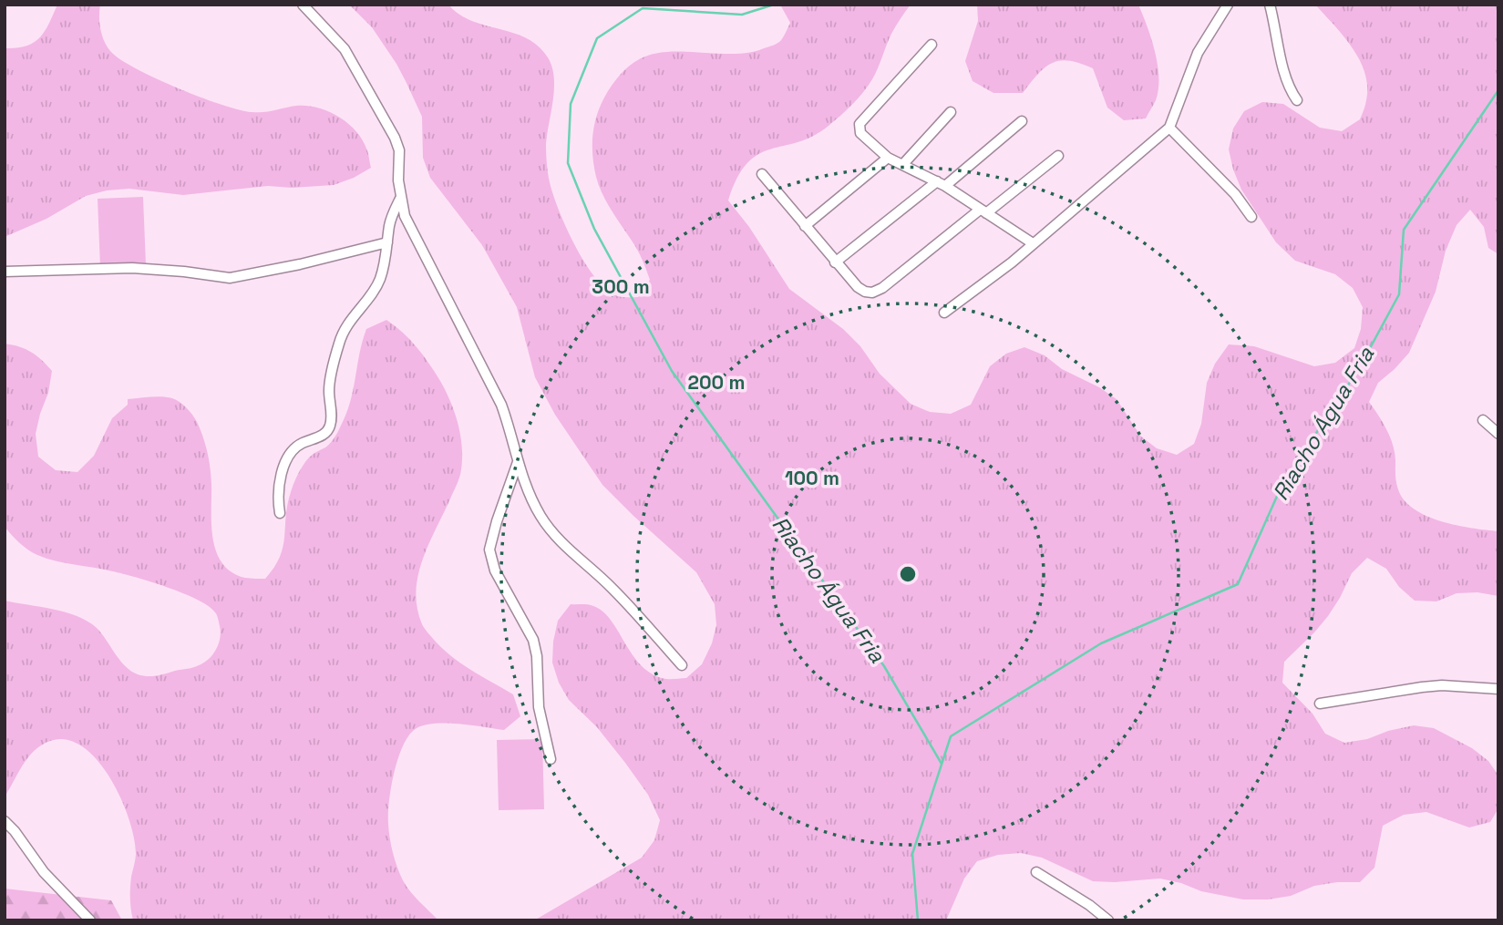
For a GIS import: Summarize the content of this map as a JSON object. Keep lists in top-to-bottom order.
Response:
{
  "water": ["Riacho Água Fria"],
  "rings": ["300 m", "200 m", "100 m"]
}
